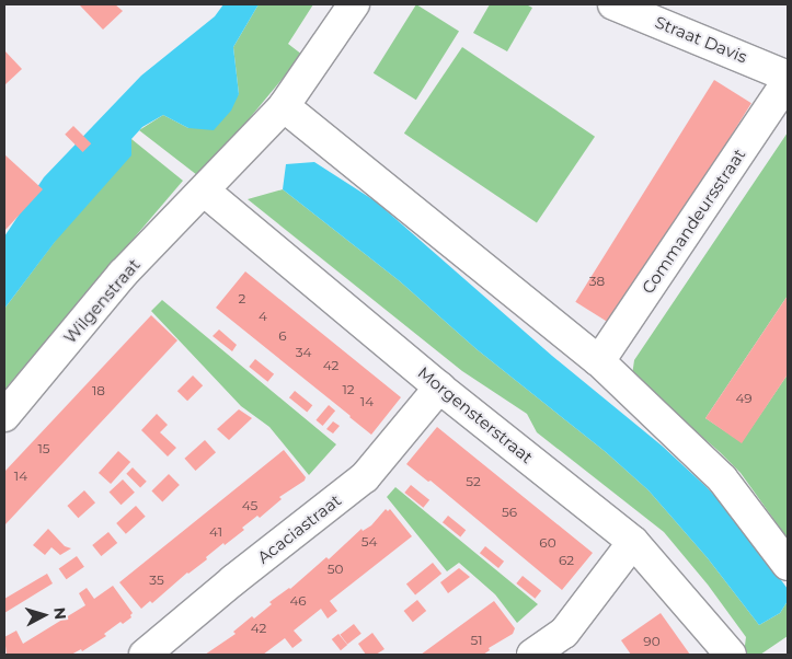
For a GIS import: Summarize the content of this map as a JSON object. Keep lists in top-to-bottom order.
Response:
{
  "streets": {
    "street": [
      "Straat Davis",
      "Commandeursstraat",
      "Wilgenstraat",
      "Morgensterstraat",
      "Acaciastraat"
    ]
  },
  "crossings": [
    ["Wilgenstraat", "Morgensterstraat"],
    ["Morgensterstraat", "Acaciastraat"]
  ],
  "house_numbers": [
    "38",
    "2",
    "4",
    "6",
    "34",
    "42",
    "12",
    "18",
    "49",
    "14",
    "15",
    "14",
    "52",
    "45",
    "56",
    "41",
    "54",
    "60",
    "62",
    "50",
    "35",
    "46",
    "42",
    "51",
    "90"
  ],
  "north": "right"
}
